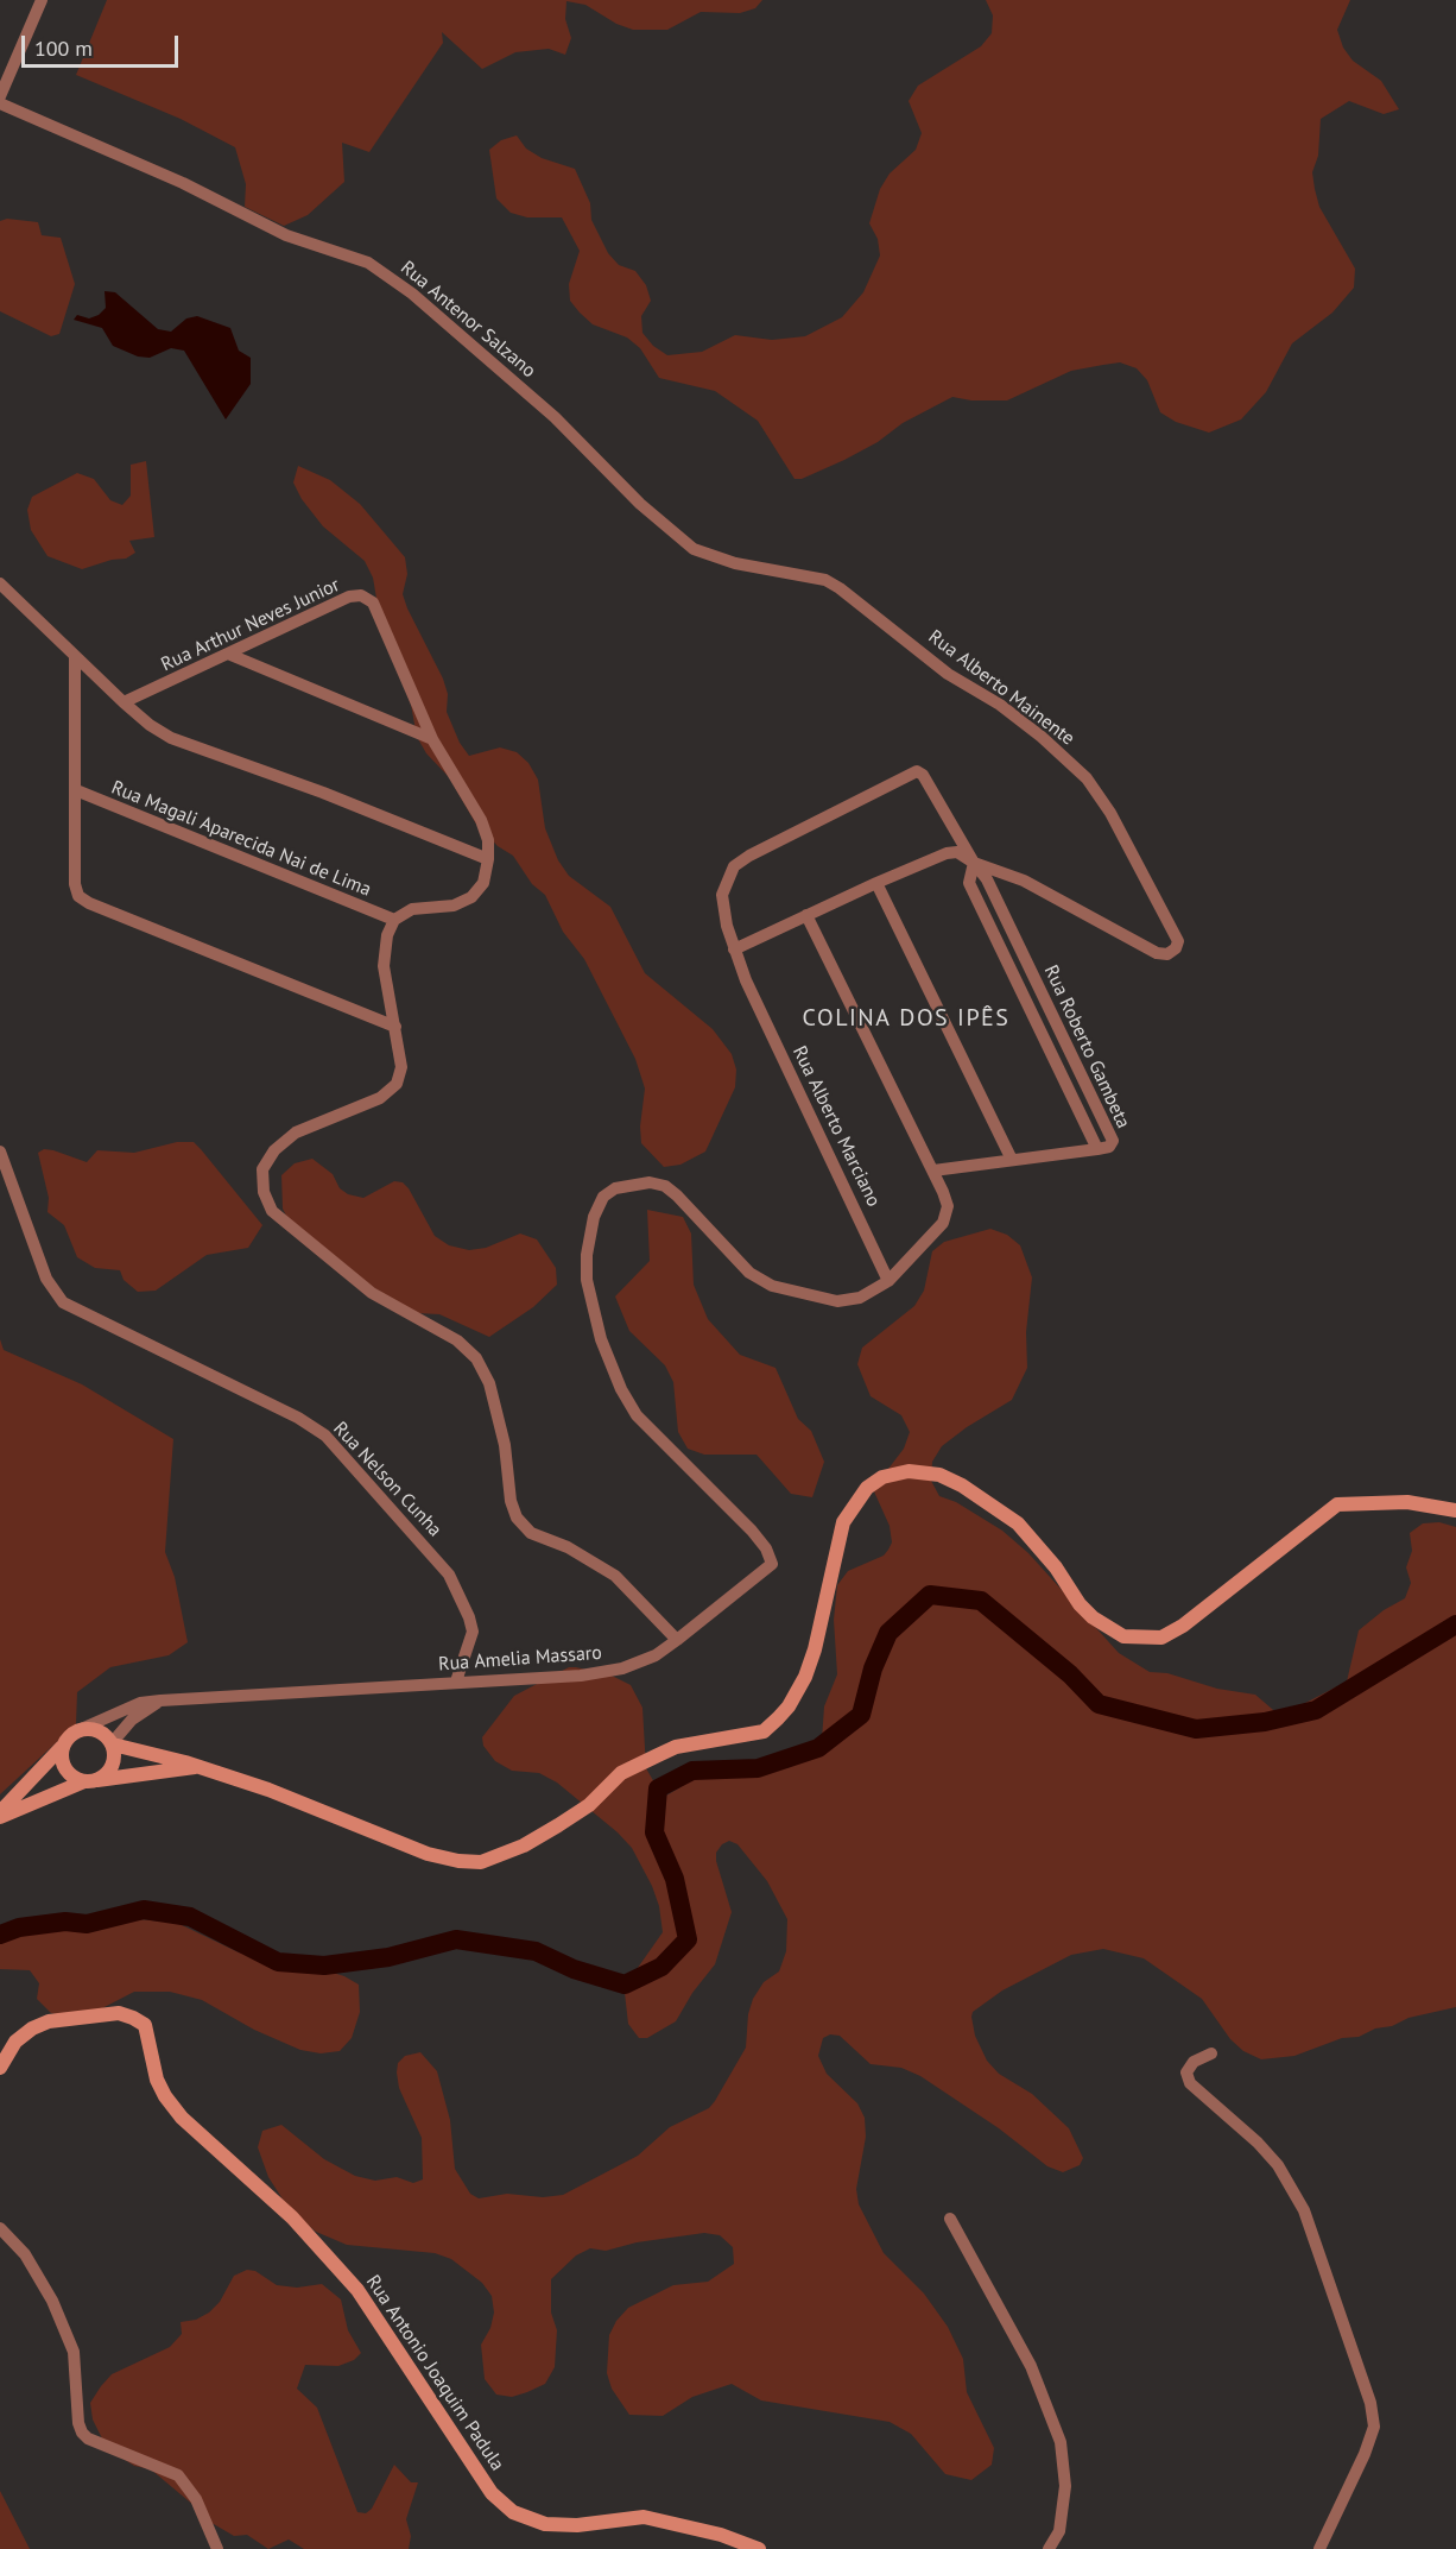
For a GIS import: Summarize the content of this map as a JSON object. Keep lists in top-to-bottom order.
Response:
{
  "streets": {
    "street": [
      "Rua Antenor Salzano",
      "Rua Arthur Neves Junior",
      "Rua Alberto Mainente",
      "Rua Magali Aparecida Nai de Lima",
      "Rua Roberto Gambeta",
      "Rua Alberto Marciano",
      "Rua Nelson Cunha",
      "Rua Amelia Massaro",
      "Rua Antonio Joaquim Padula"
    ]
  },
  "crossings": [
    ["Rua Antenor Salzano", "Rua Alberto Mainente"],
    ["Rua Arthur Neves Junior", "Rua Magali Aparecida Nai de Lima"],
    ["Rua Alberto Mainente", "Rua Roberto Gambeta"],
    ["Rua Alberto Mainente", "Rua Alberto Marciano"],
    ["Rua Roberto Gambeta", "Rua Alberto Marciano"],
    ["Rua Alberto Marciano", "Rua Amelia Massaro"],
    ["Rua Nelson Cunha", "Rua Amelia Massaro"]
  ],
  "districts": ["COLINA DOS IPÊS"],
  "scale_bar": "100 m"
}
